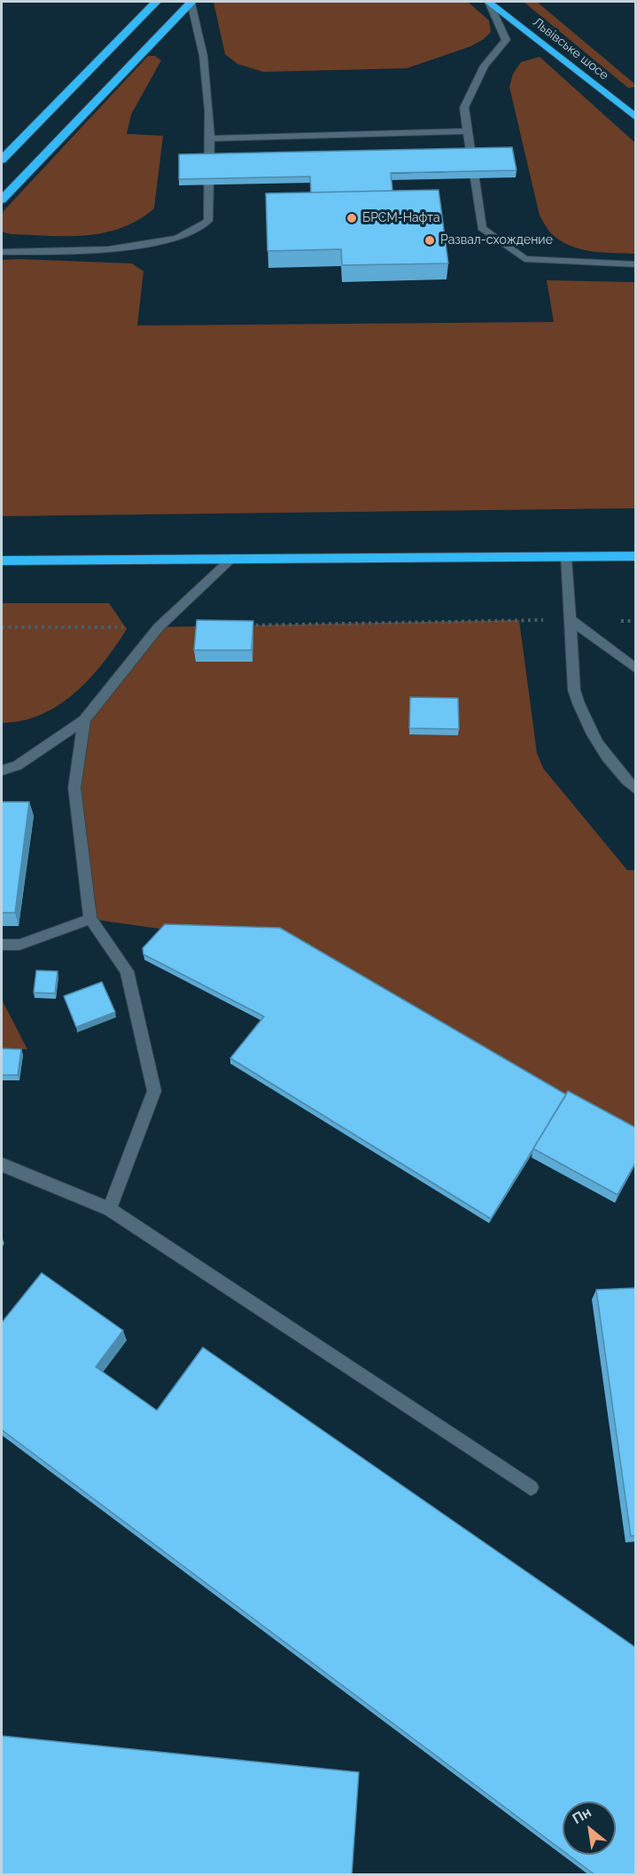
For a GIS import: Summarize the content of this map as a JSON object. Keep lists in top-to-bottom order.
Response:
{
  "streets": {
    "highway": ["Львівське шосе"]
  },
  "places": ["БРСМ-Нафта", "Развал-схождение"],
  "north": "top left"
}
